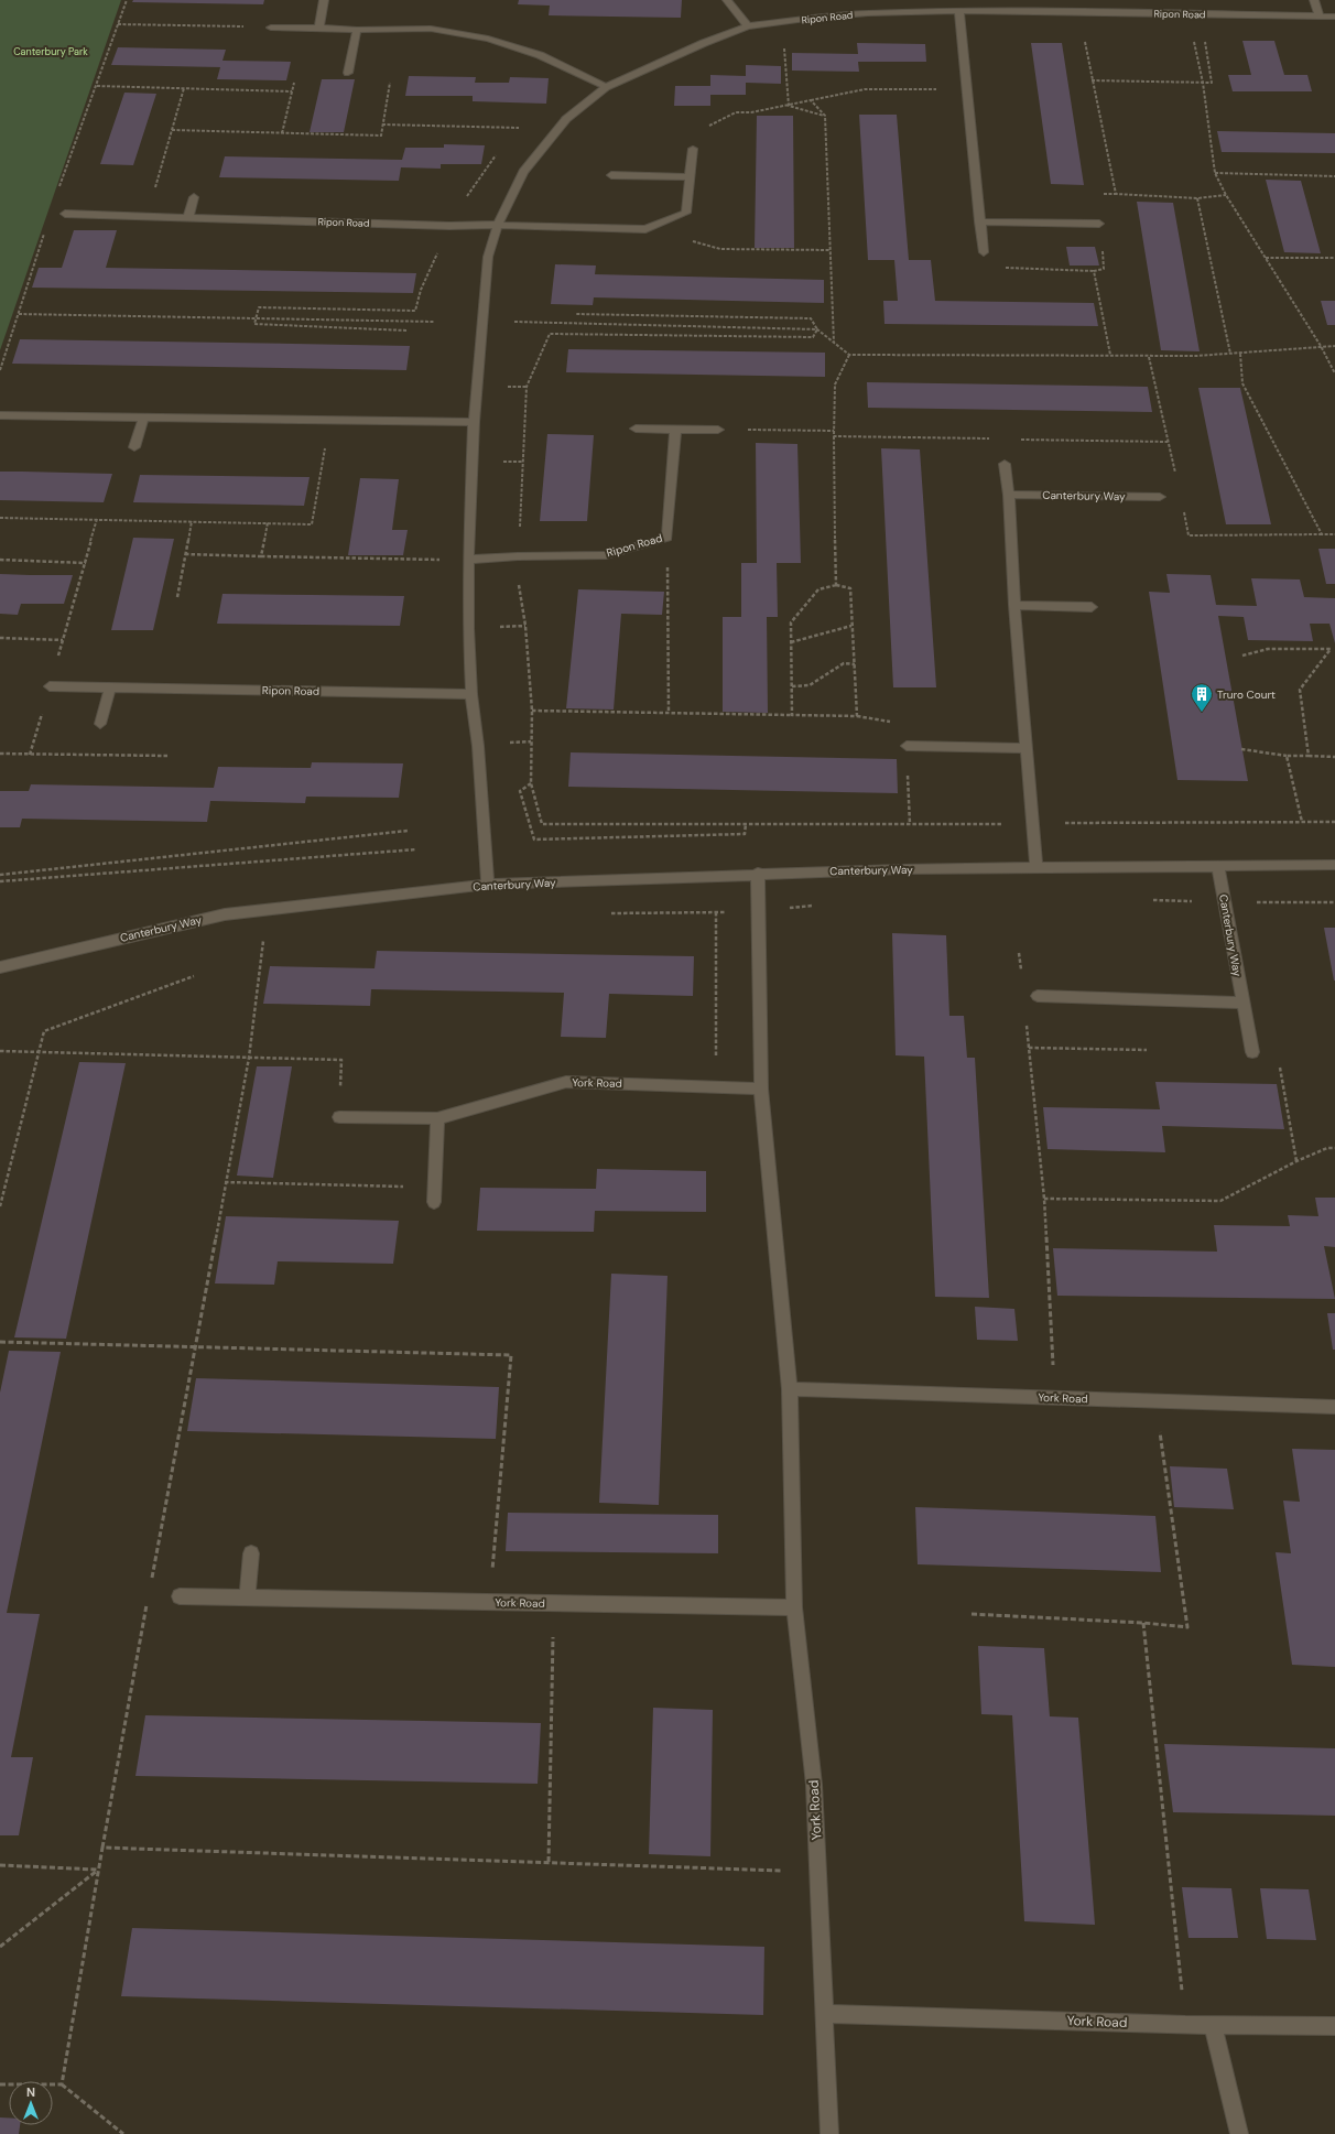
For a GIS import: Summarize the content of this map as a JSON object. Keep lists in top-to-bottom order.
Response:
{
  "streets": {
    "street": ["Ripon Road", "Canterbury Way", "York Road"]
  },
  "crossings": [
    ["Ripon Road", "Canterbury Way"],
    ["Canterbury Way", "York Road"]
  ],
  "parks": ["Canterbury Park"],
  "places": {
    "building": ["Truro Court"]
  },
  "north": "top"
}
